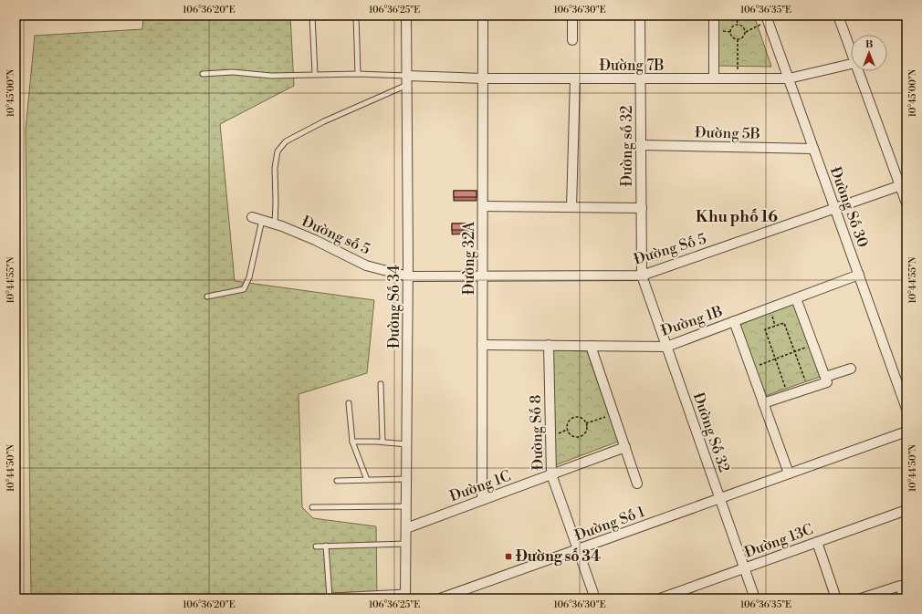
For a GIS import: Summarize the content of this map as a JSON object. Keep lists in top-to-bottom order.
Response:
{
  "streets": {
    "street": [
      "Đường 7B",
      "Đường 5B",
      "Đường số 32",
      "Đường Số 30",
      "Đường số 5",
      "Đường Số 5",
      "Đường 32A",
      "Đường Số 34",
      "Đường 1B",
      "Đường Số 8",
      "Đường Số 32",
      "Đường 1C",
      "Đường Số 1",
      "Đường 13C"
    ]
  },
  "crossings": [
    ["Đường 7B", "Đường số 32"],
    ["Đường 7B", "Đường Số 30"],
    ["Đường 7B", "Đường 32A"],
    ["Đường 7B", "Đường Số 34"],
    ["Đường 5B", "Đường số 32"],
    ["Đường 5B", "Đường Số 30"],
    ["Đường số 32", "Đường Số 5"],
    ["Đường số 32", "Đường Số 32"],
    ["Đường Số 30", "Đường Số 5"],
    ["Đường Số 30", "Đường 1B"],
    ["Đường số 5", "Đường Số 5"],
    ["Đường số 5", "Đường Số 34"],
    ["Đường Số 5", "Đường 32A"],
    ["Đường Số 5", "Đường Số 34"],
    ["Đường Số 5", "Đường Số 32"],
    ["Đường 32A", "Đường 1B"],
    ["Đường 32A", "Đường 1C"],
    ["Đường Số 34", "Đường 1C"],
    ["Đường 1B", "Đường Số 8"],
    ["Đường 1B", "Đường Số 32"],
    ["Đường Số 8", "Đường 1C"],
    ["Đường Số 8", "Đường Số 1"],
    ["Đường Số 32", "Đường Số 1"],
    ["Đường Số 32", "Đường 13C"]
  ],
  "districts": ["Khu phố 16"],
  "places": {
    "transit": ["Đường số 34"]
  },
  "north": "top",
  "coordinates": [
    "106°36'20\"E",
    "106°36'25\"E",
    "106°36'30\"E",
    "106°36'35\"E",
    "10°45'00\"N",
    "10°44'55\"N",
    "10°44'50\"N"
  ]
}
